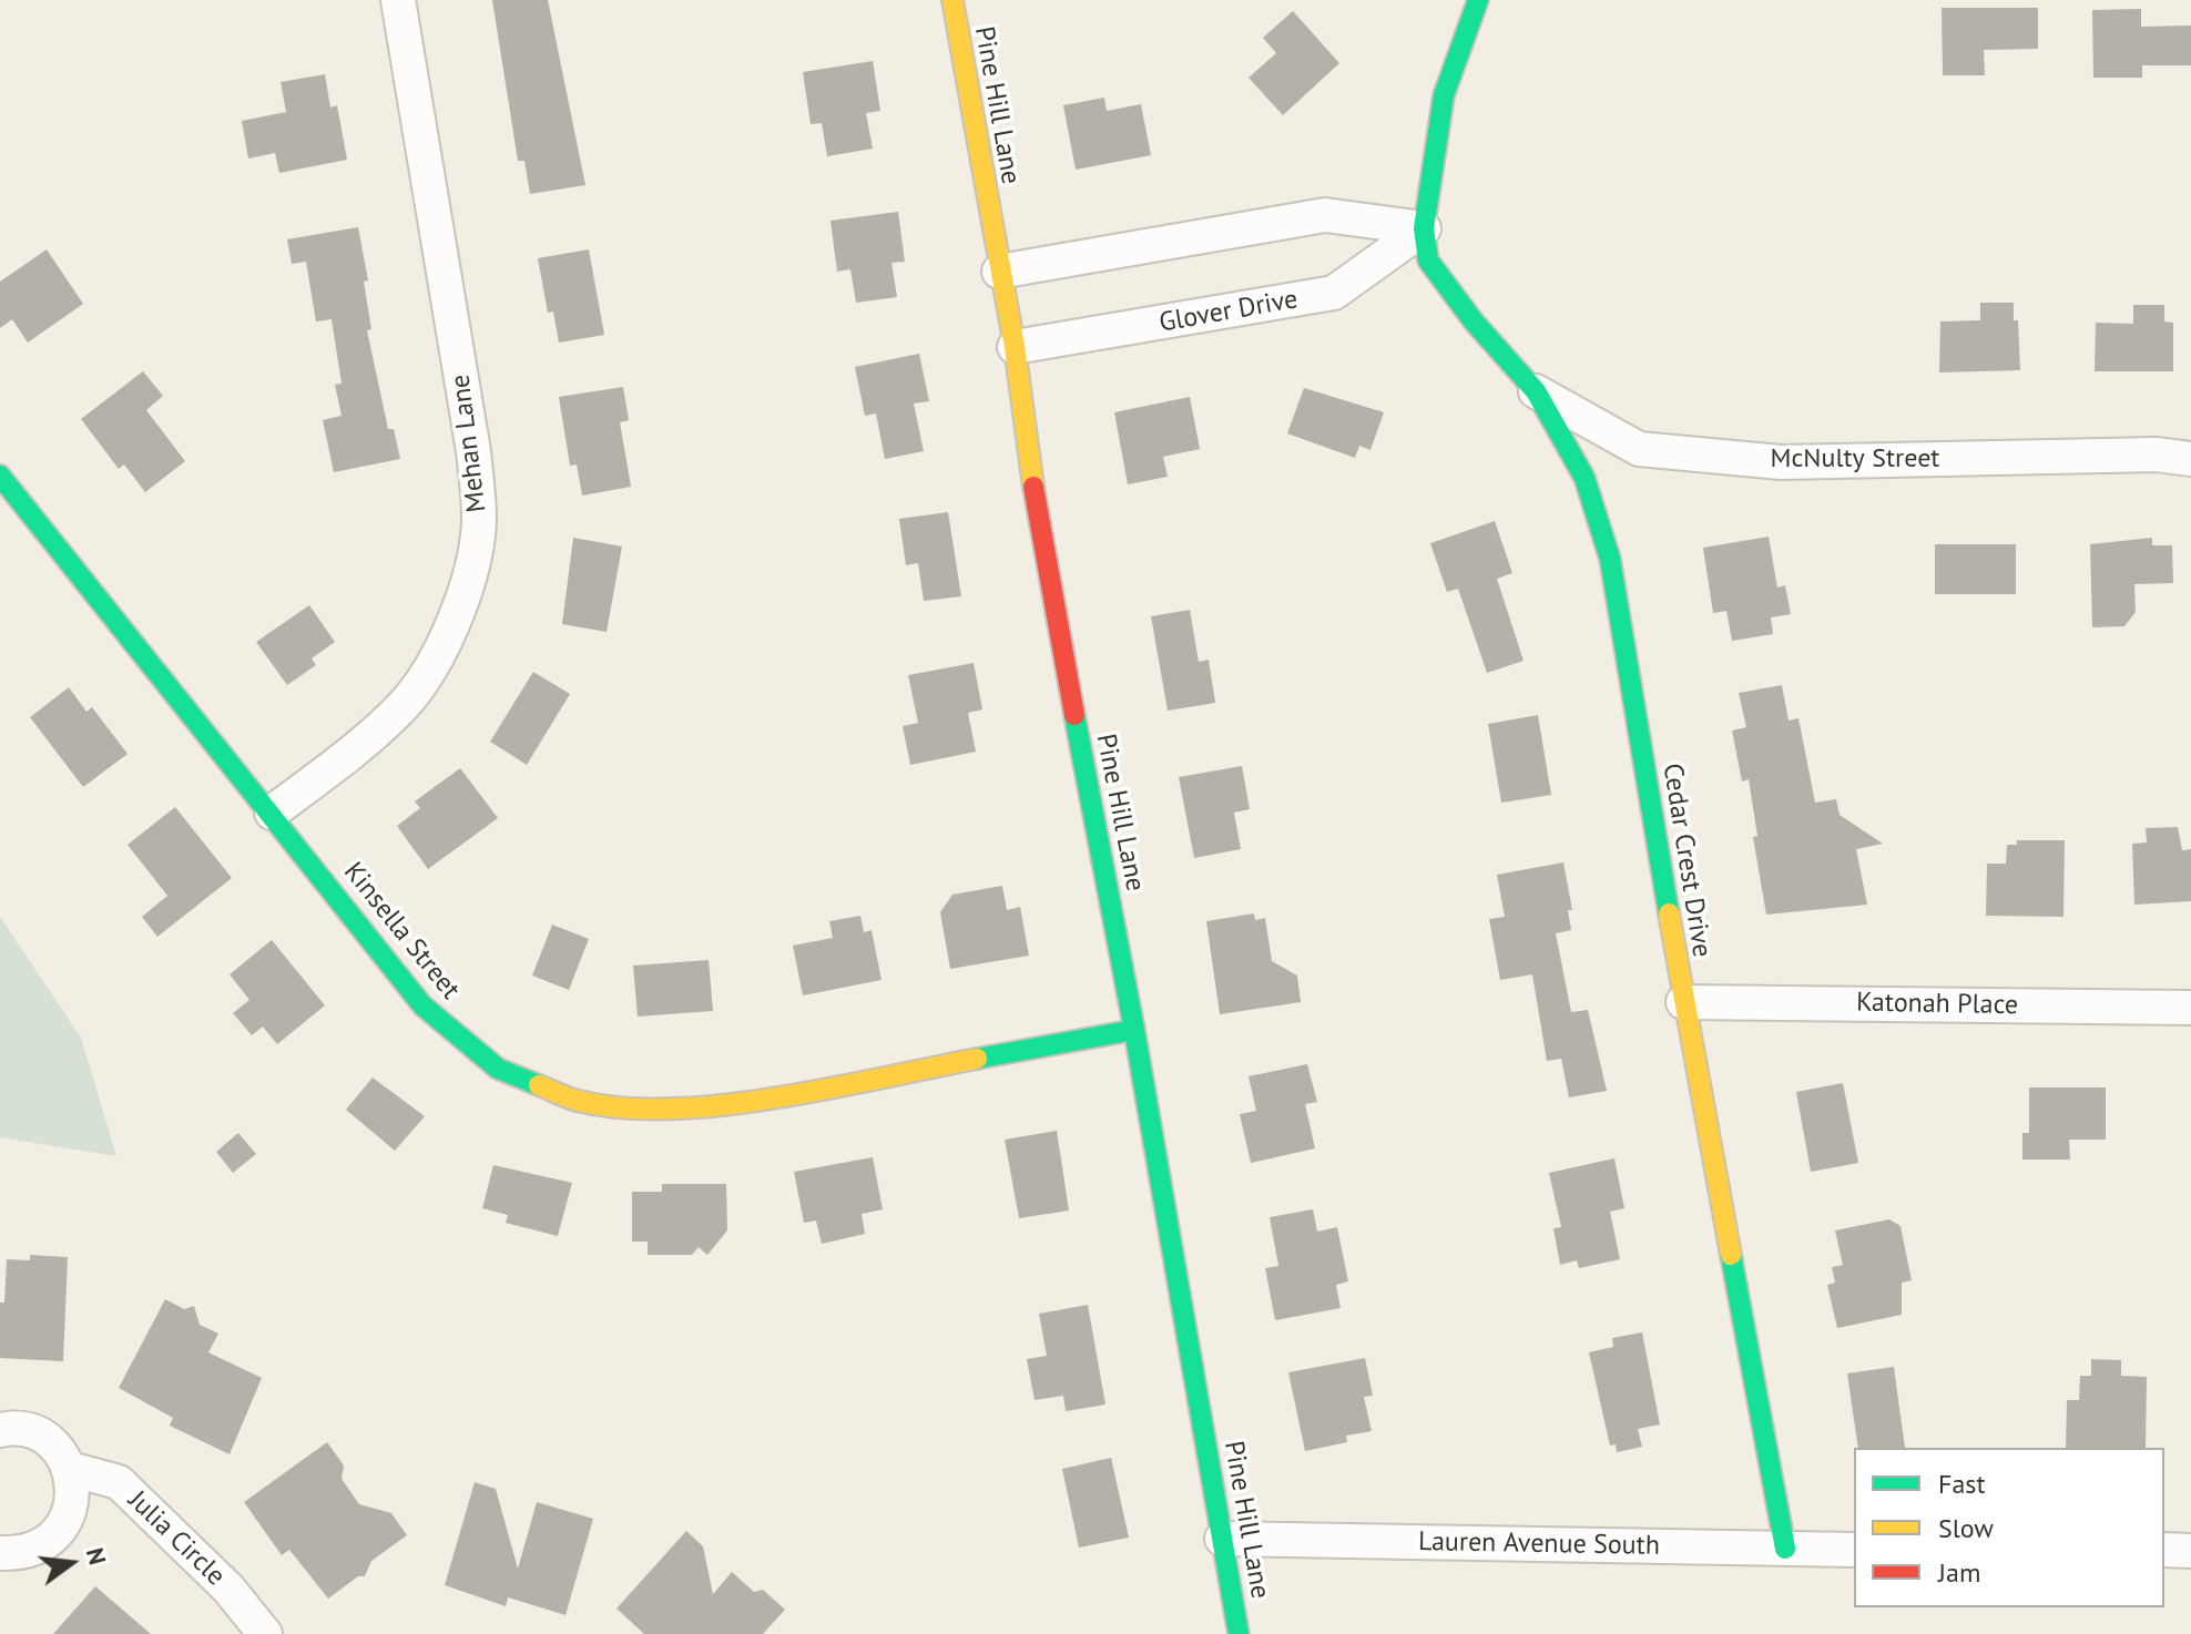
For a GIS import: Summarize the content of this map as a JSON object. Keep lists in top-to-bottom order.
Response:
{
  "streets": {
    "street": [
      "Pine Hill Lane",
      "Glover Drive",
      "Mehan Lane",
      "McNulty Street",
      "Cedar Crest Drive",
      "Kinsella Street",
      "Katonah Place",
      "Julia Circle",
      "Lauren Avenue South"
    ]
  },
  "crossings": [
    ["Pine Hill Lane", "Glover Drive"],
    ["Pine Hill Lane", "Kinsella Street"],
    ["Pine Hill Lane", "Lauren Avenue South"],
    ["Glover Drive", "Cedar Crest Drive"],
    ["Mehan Lane", "Kinsella Street"],
    ["McNulty Street", "Cedar Crest Drive"],
    ["Cedar Crest Drive", "Katonah Place"],
    ["Cedar Crest Drive", "Lauren Avenue South"]
  ],
  "legend": ["Fast", "Slow", "Jam"],
  "north": "right"
}
